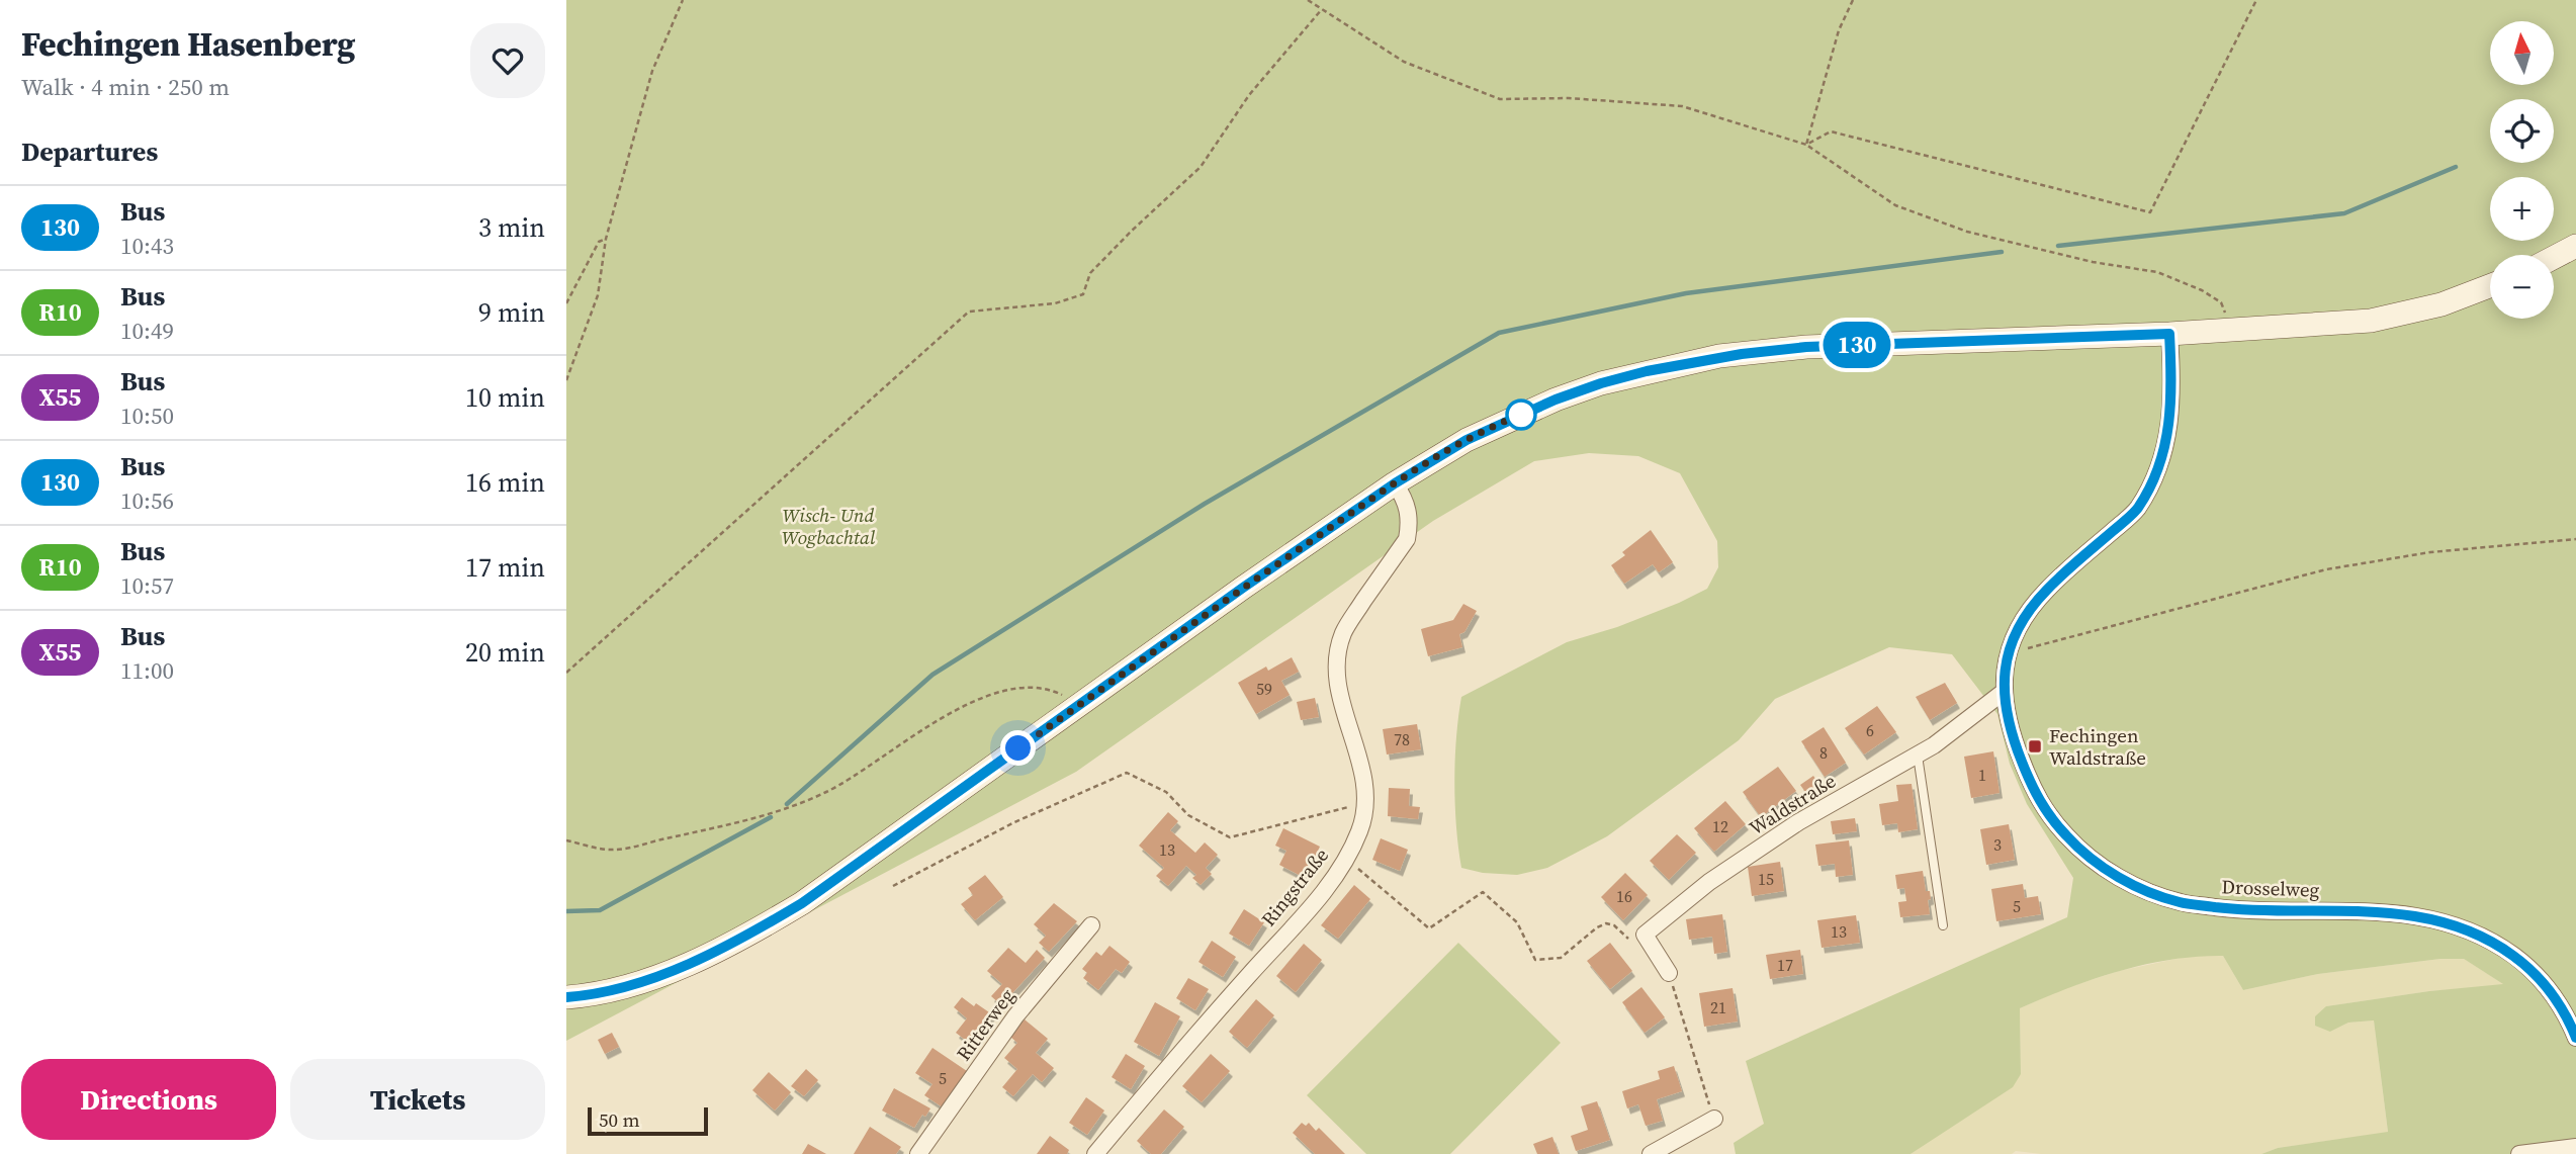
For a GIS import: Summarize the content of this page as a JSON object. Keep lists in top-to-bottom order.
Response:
{
  "streets": {
    "street": [
      "Waldstraße",
      "Ringstraße",
      "Drosselweg",
      "Ritterweg"
    ]
  },
  "crossings": [
    ["Waldstraße", "Drosselweg"]
  ],
  "parks": ["Wisch- Und Wogbachtal"],
  "places": {
    "transit": ["Fechingen Waldstraße"]
  },
  "lines": ["bus line 130"],
  "house_numbers": [
    "59",
    "6",
    "78",
    "8",
    "1",
    "12",
    "3",
    "13",
    "15",
    "16",
    "5",
    "13",
    "17",
    "21",
    "5"
  ],
  "scale_bar": "50 m",
  "north": "top",
  "page": {
    "heading": [
      ["Fechingen Hasenberg", "Walk · 4 min · 250 m"],
      "Departures"
    ],
    "on_map": "130",
    "map_buttons": ["+", "−"],
    "list": [
      {
        "mark": "130",
        "name": "Bus",
        "note": "10:43",
        "value": "3 min"
      },
      {
        "mark": "R10",
        "name": "Bus",
        "note": "10:49",
        "value": "9 min"
      },
      {
        "mark": "X55",
        "name": "Bus",
        "note": "10:50",
        "value": "10 min"
      },
      {
        "mark": "130",
        "name": "Bus",
        "note": "10:56",
        "value": "16 min"
      },
      {
        "mark": "R10",
        "name": "Bus",
        "note": "10:57",
        "value": "17 min"
      },
      {
        "mark": "X55",
        "name": "Bus",
        "note": "11:00",
        "value": "20 min"
      }
    ],
    "buttons": ["Directions", "Tickets"],
    "scale": "50 m"
  }
}
